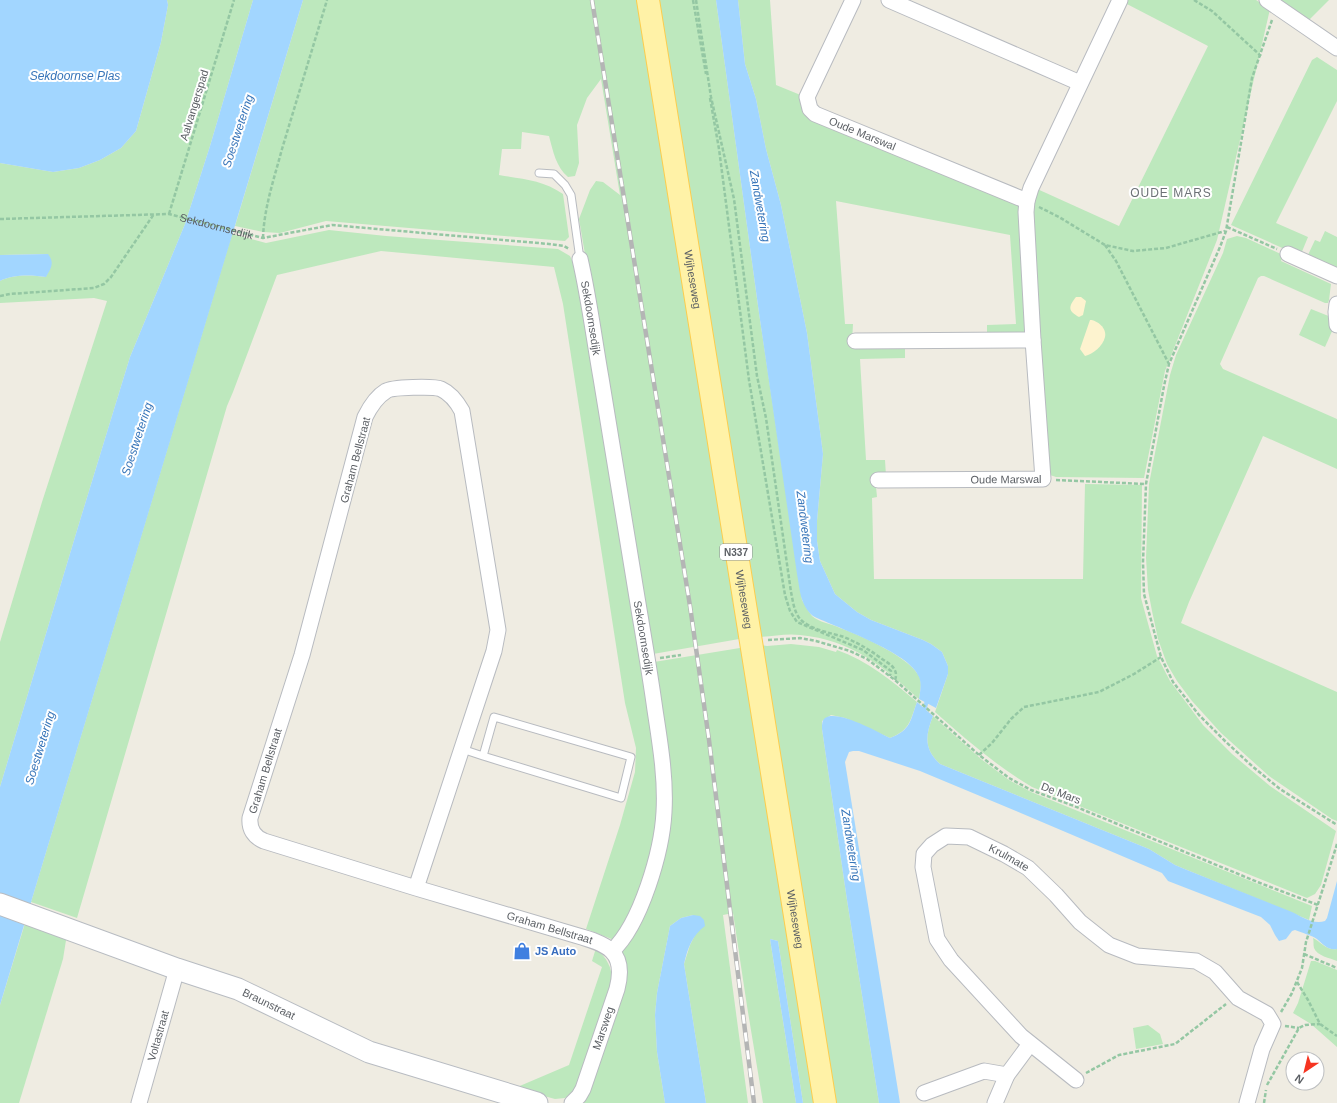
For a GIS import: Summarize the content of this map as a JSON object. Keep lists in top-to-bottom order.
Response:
{
  "streets": {
    "main road": ["Wijheseweg", "N337"],
    "street": [
      "Oude Marswal",
      "Sekdoornsedijk",
      "Graham Bellstraat",
      "Krulmate",
      "Braunstraat",
      "Marsweg",
      "Voltastraat"
    ],
    "path": ["Aalvangerspad", "De Mars"]
  },
  "crossings": [
    ["Aalvangerspad", "Sekdoornsedijk"],
    ["Sekdoornsedijk", "Graham Bellstraat"],
    ["Sekdoornsedijk", "Marsweg"],
    ["Graham Bellstraat", "Marsweg"],
    ["Braunstraat", "Voltastraat"]
  ],
  "districts": ["OUDE MARS"],
  "water": ["Sekdoornse Plas", "Soestwetering", "Zandwetering"],
  "places": {
    "shop": ["JS Auto"]
  },
  "north": "bottom left"
}
